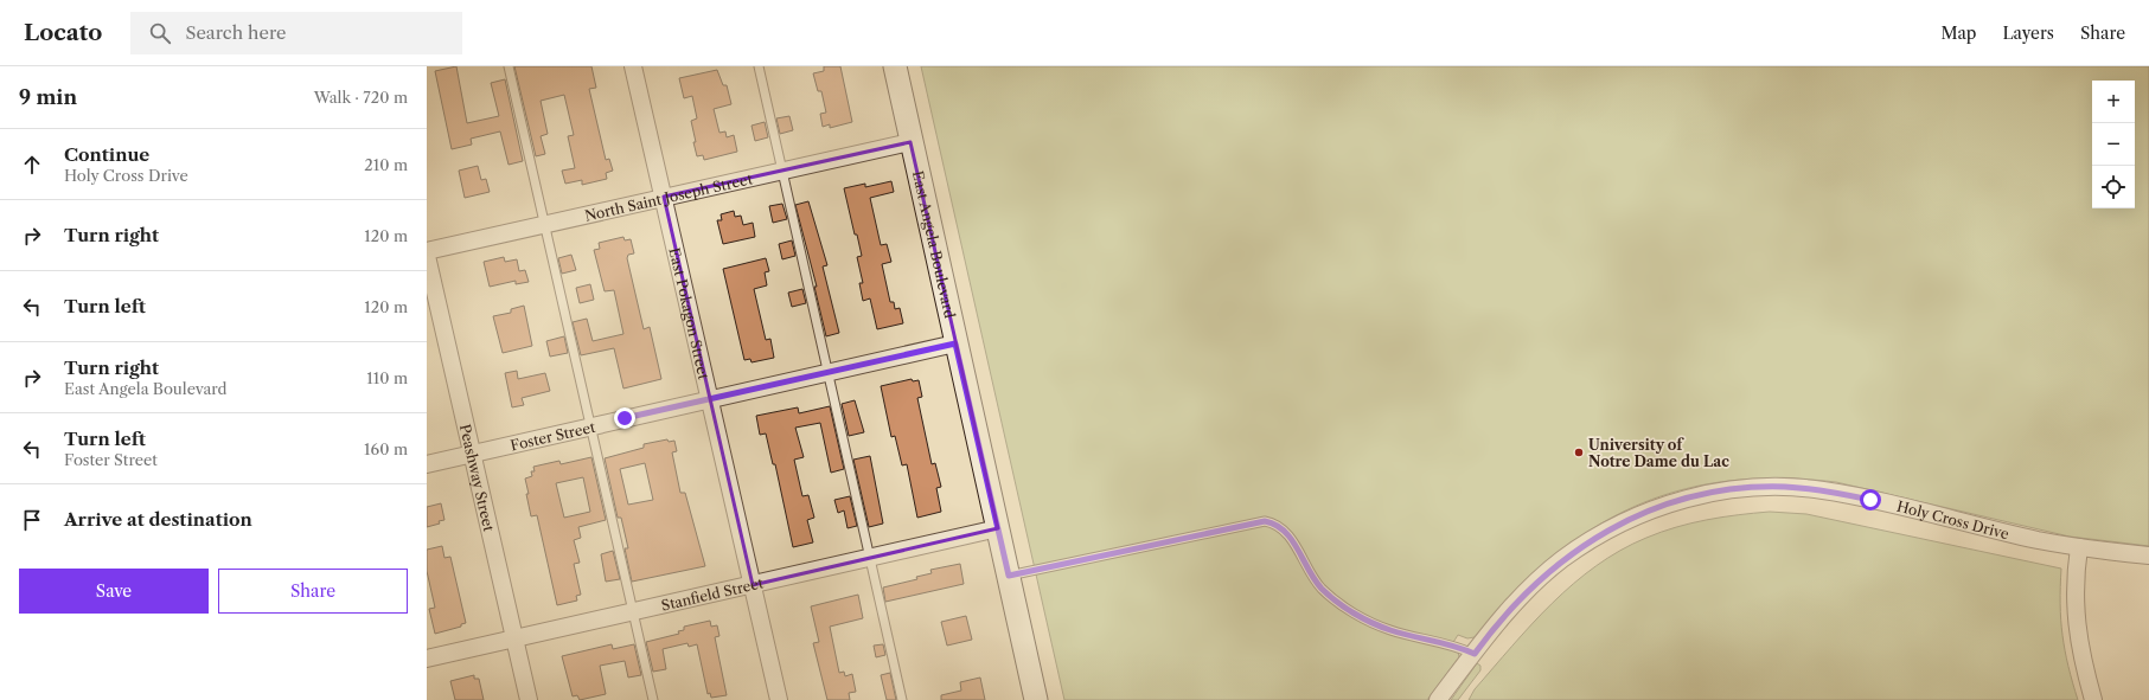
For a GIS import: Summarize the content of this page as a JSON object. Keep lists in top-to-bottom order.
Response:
{
  "streets": {
    "main road": ["East Angela Boulevard"],
    "street": [
      "North Saint Joseph Street",
      "East Pokagon Street",
      "Foster Street",
      "Peashway Street",
      "Holy Cross Drive",
      "Stanfield Street"
    ]
  },
  "crossings": [
    ["North Saint Joseph Street", "East Angela Boulevard"],
    ["North Saint Joseph Street", "East Pokagon Street"],
    ["East Angela Boulevard", "Foster Street"],
    ["East Angela Boulevard", "Stanfield Street"],
    ["East Pokagon Street", "Foster Street"],
    ["East Pokagon Street", "Stanfield Street"],
    ["Foster Street", "Peashway Street"],
    ["Peashway Street", "Stanfield Street"]
  ],
  "places": ["University of Notre Dame du Lac"],
  "page": {
    "header": "Locato",
    "search": "Search here",
    "nav": ["Map", "Layers", "Share"],
    "heading": ["9 min", "Walk · 720 m"],
    "map_buttons": ["+", "−"],
    "list": [
      ["Continue", "Holy Cross Drive", "210 m"],
      ["Turn right", "120 m"],
      ["Turn left", "120 m"],
      ["Turn right", "East Angela Boulevard", "110 m"],
      ["Turn left", "Foster Street", "160 m"],
      "Arrive at destination"
    ],
    "buttons": ["Save", "Share"]
  }
}
